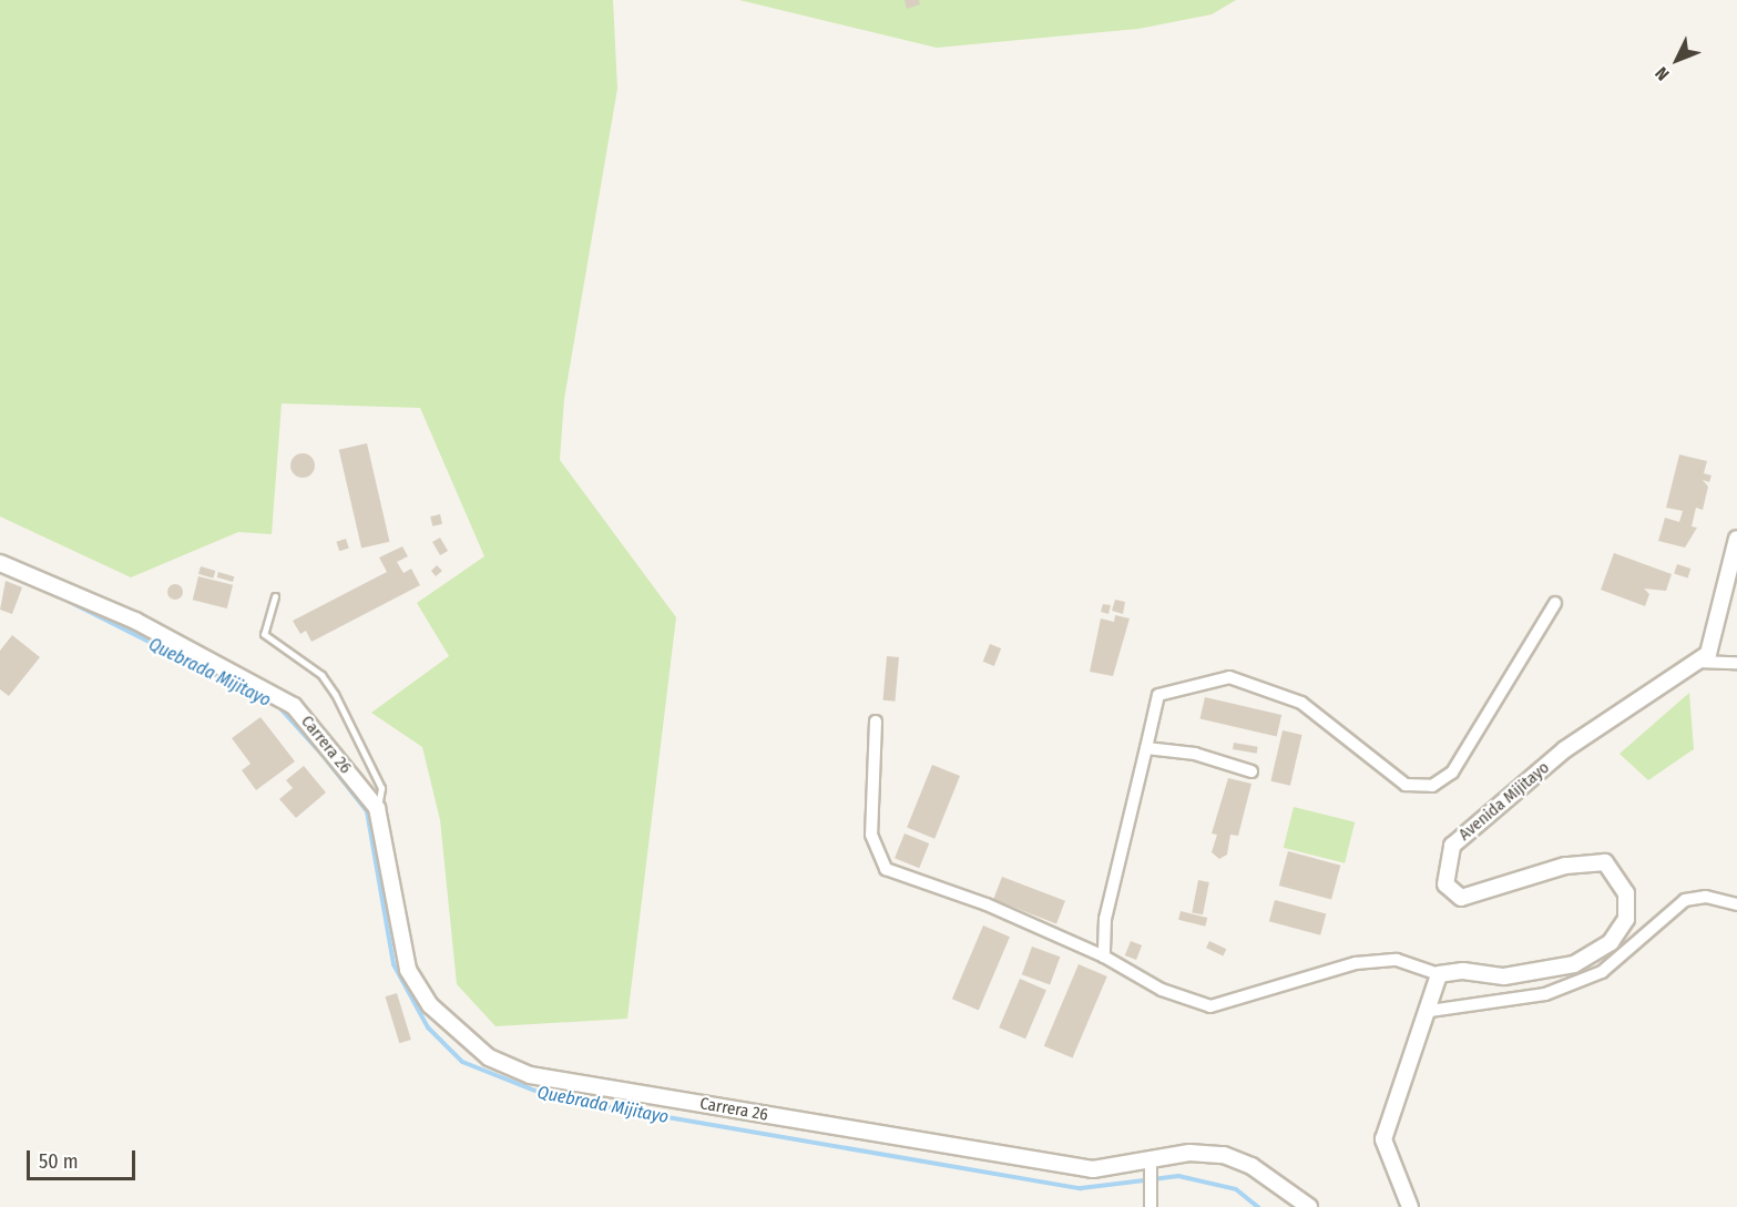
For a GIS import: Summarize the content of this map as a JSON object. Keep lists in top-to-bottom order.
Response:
{
  "streets": {
    "street": ["Carrera 26", "Avenida Mijitayo"]
  },
  "water": ["Quebrada Mijitayo"],
  "scale_bar": "50 m",
  "north": "bottom left"
}
